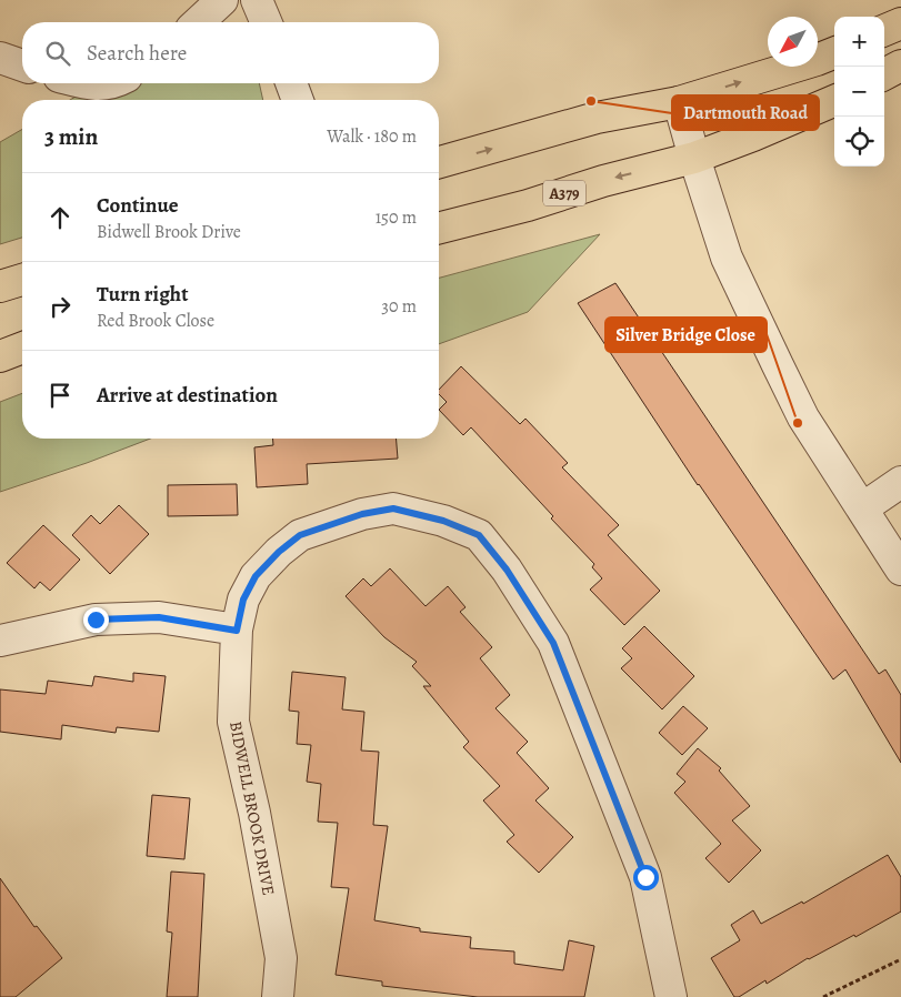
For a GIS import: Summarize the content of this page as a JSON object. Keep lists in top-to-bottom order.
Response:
{
  "streets": {
    "main road": ["A379"],
    "street": ["BIDWELL BROOK DRIVE"]
  },
  "places": ["Dartmouth Road", "Silver Bridge Close"],
  "north": "bottom left",
  "page": {
    "map_buttons": ["+", "−"],
    "search": "Search here",
    "heading": ["3 min", "Walk · 180 m"],
    "list": [
      ["Continue", "Bidwell Brook Drive", "150 m"],
      ["Turn right", "Red Brook Close", "30 m"],
      "Arrive at destination"
    ]
  }
}
